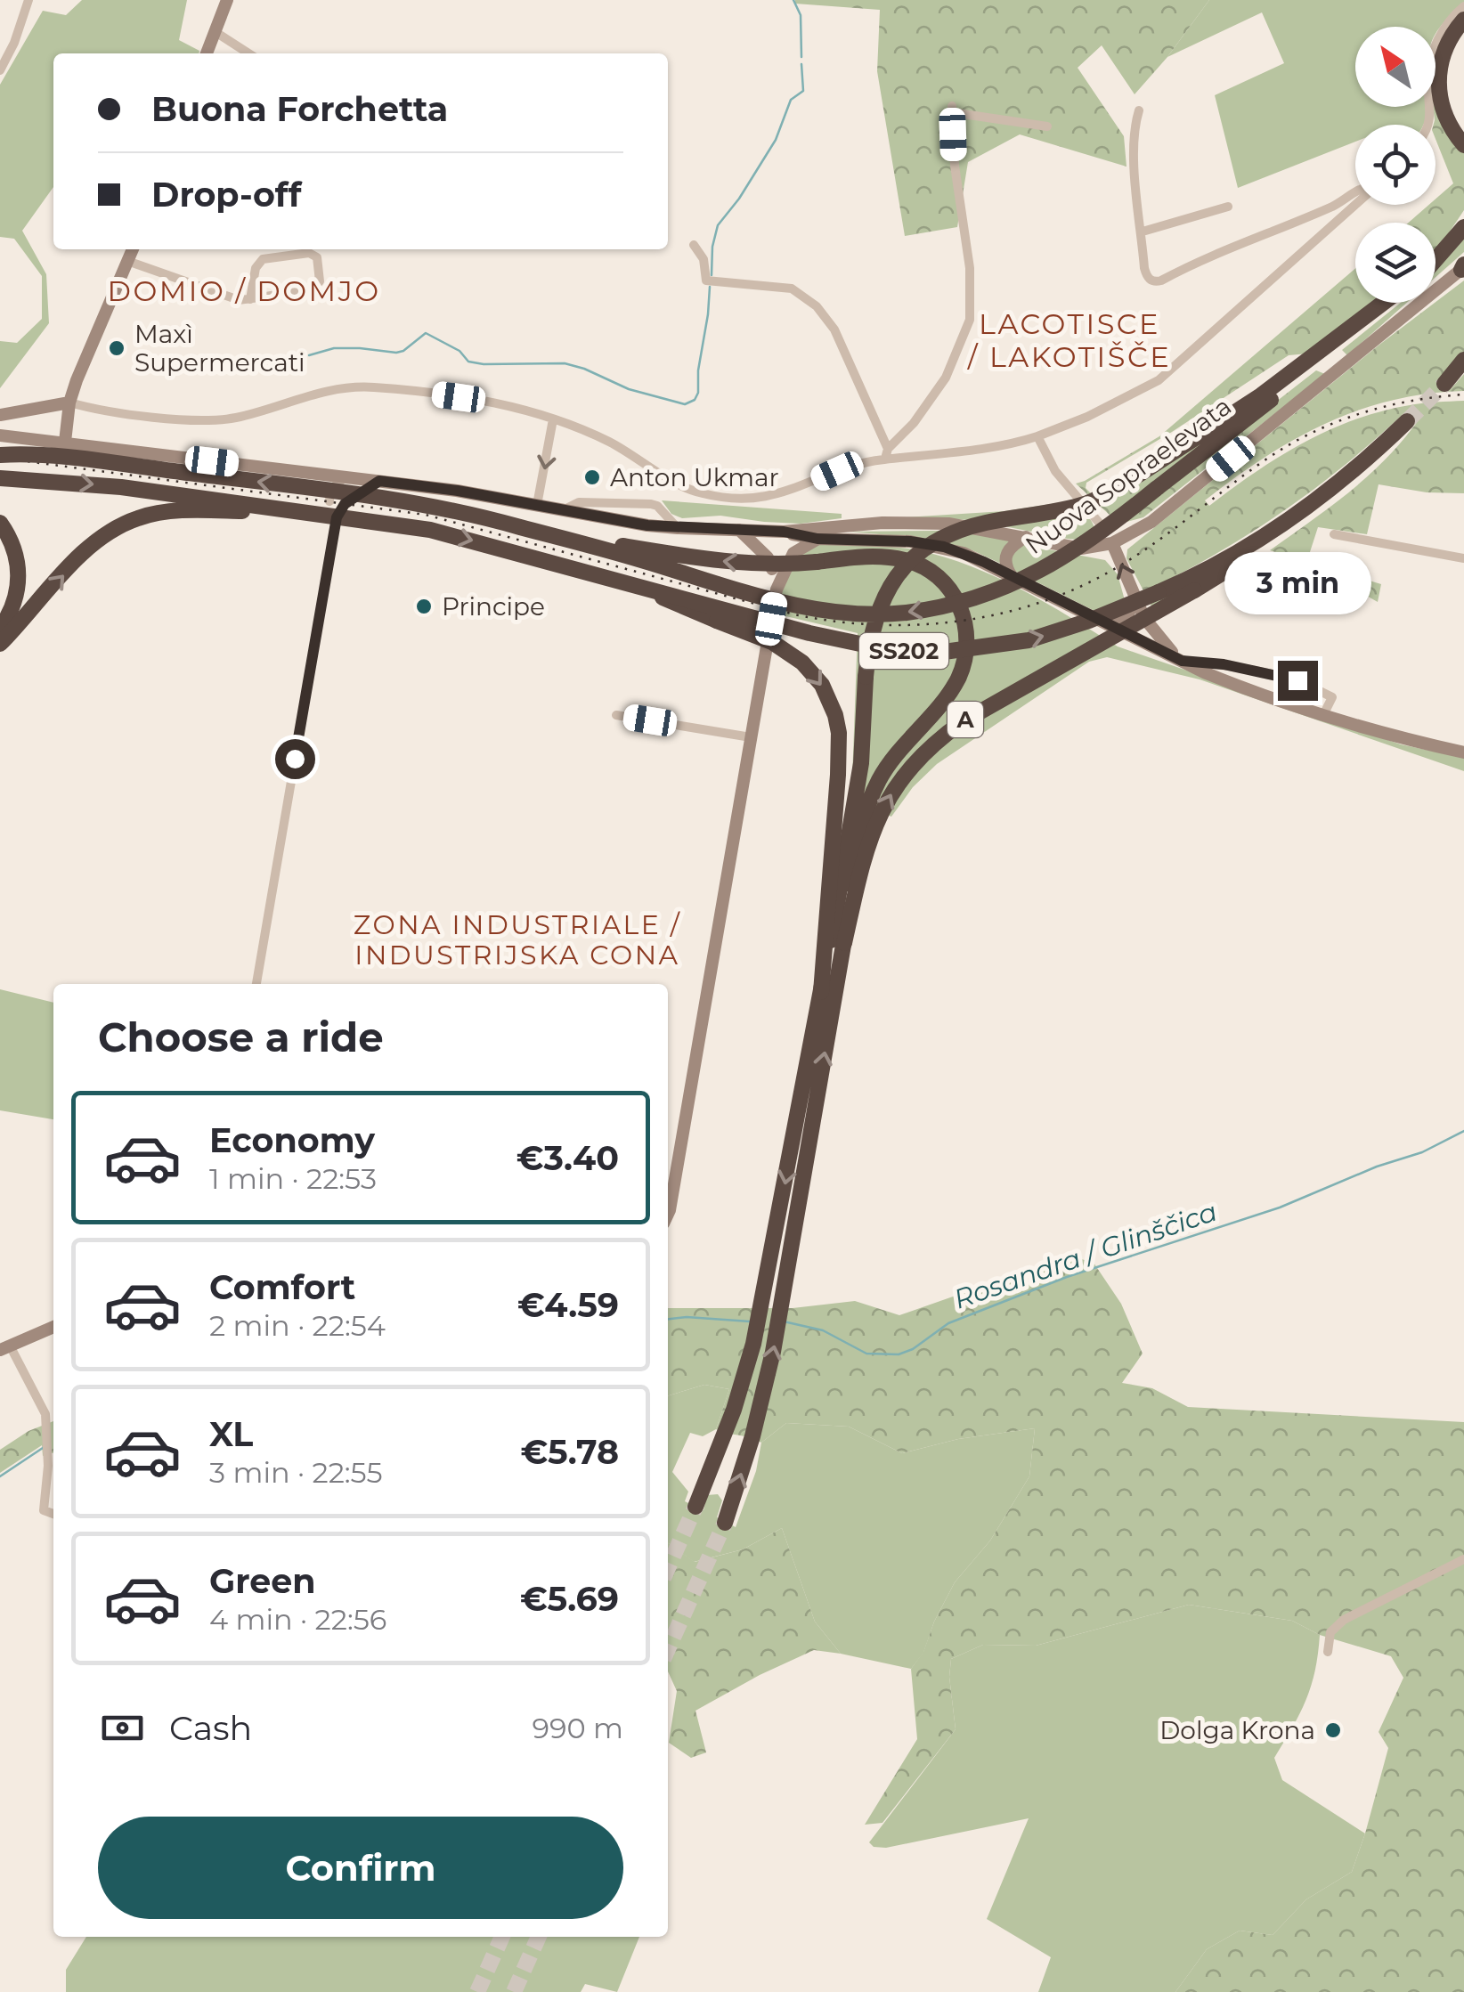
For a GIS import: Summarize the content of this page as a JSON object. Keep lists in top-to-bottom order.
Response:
{
  "streets": {
    "highway": ["Nuova Sopraelevata", "SS202", "A"]
  },
  "crossings": [
    ["Nuova Sopraelevata", "A"],
    ["SS202", "A"]
  ],
  "districts": ["DOMIO / DOMJO", "LACOTISCE / LAKOTIŠČE", "ZONA INDUSTRIALE / INDUSTRIJSKA CONA"],
  "water": ["Rosandra / Glinščica"],
  "places": [
    "Maxì Supermercati",
    "Anton Ukmar",
    "Principe",
    "Dolga Krona"
  ],
  "north": "top left",
  "page": {
    "banner": ["Buona Forchetta", "Drop-off"],
    "bubble": "3 min",
    "heading": "Choose a ride",
    "list": [
      {
        "name": "Economy",
        "note": "1 min · 22:53",
        "value": "€3.40"
      },
      {
        "name": "Comfort",
        "note": "2 min · 22:54",
        "value": "€4.59"
      },
      {
        "name": "XL",
        "note": "3 min · 22:55",
        "value": "€5.78"
      },
      {
        "name": "Green",
        "note": "4 min · 22:56",
        "value": "€5.69"
      }
    ],
    "pay": ["Cash", "990 m"],
    "buttons": "Confirm"
  }
}
